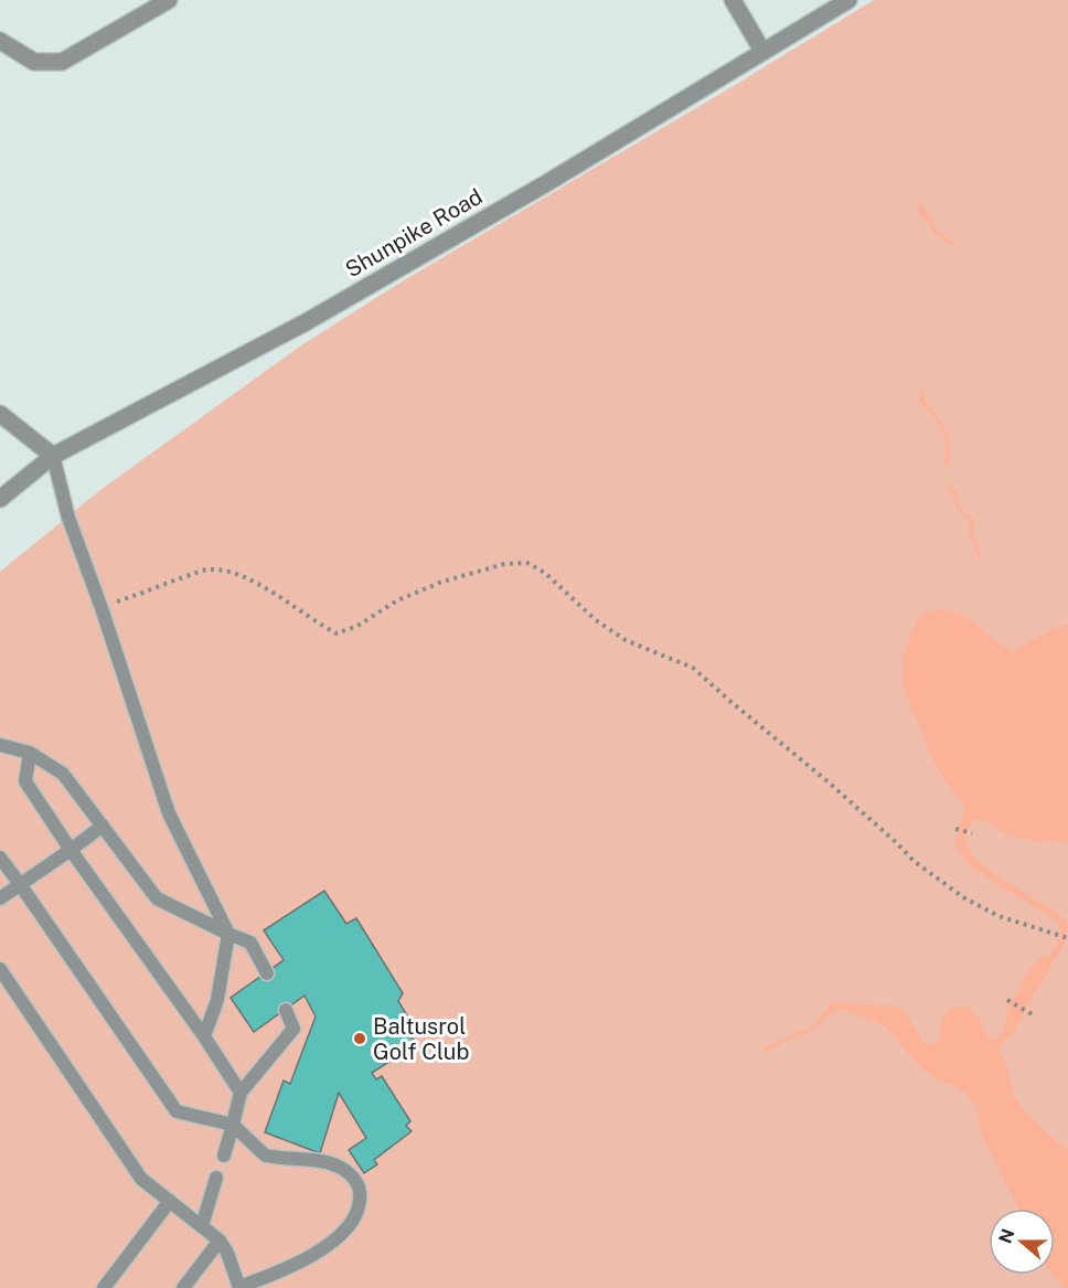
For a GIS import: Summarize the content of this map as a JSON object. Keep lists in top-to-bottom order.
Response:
{
  "streets": {
    "street": ["Shunpike Road"]
  },
  "places": ["Baltusrol Golf Club"],
  "north": "left"
}
